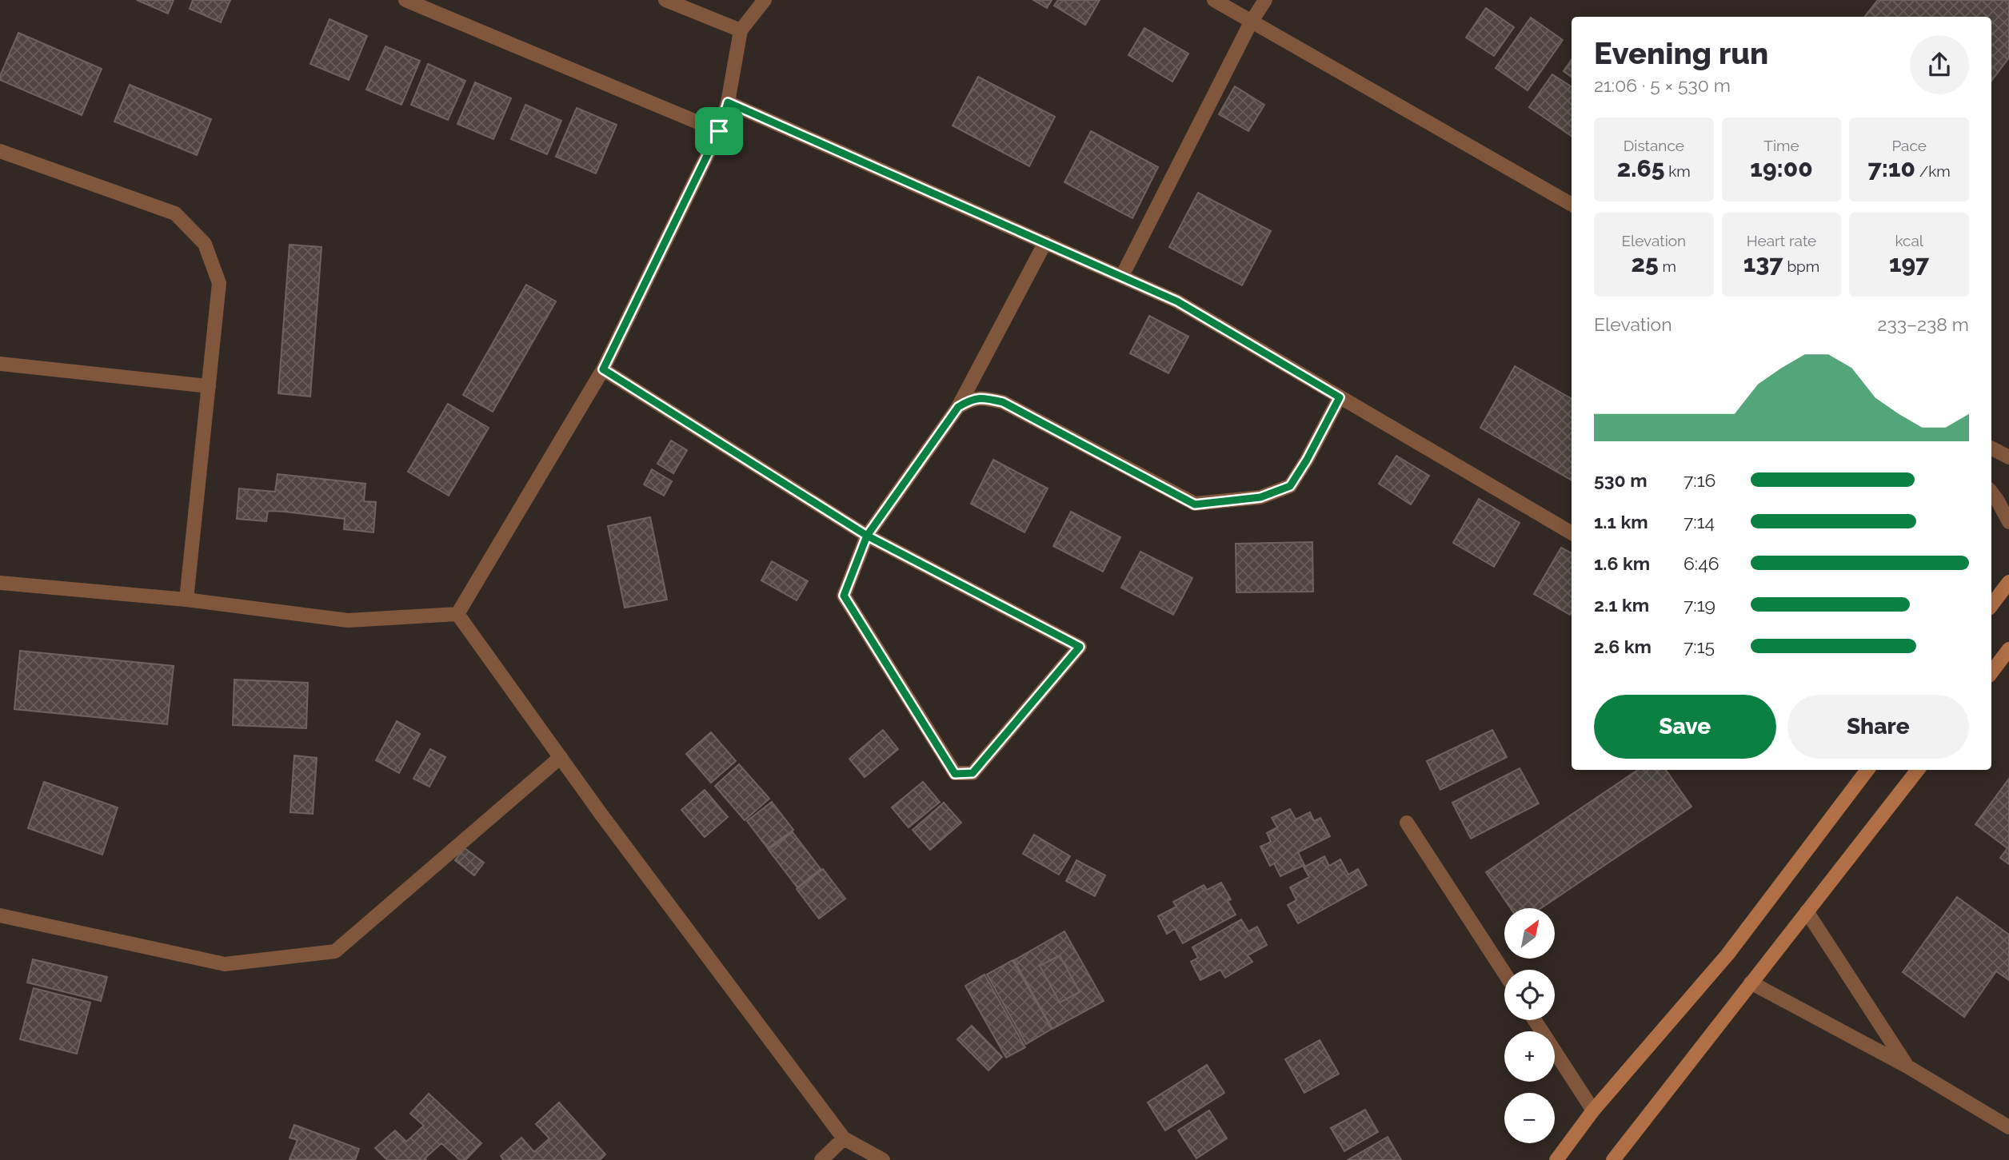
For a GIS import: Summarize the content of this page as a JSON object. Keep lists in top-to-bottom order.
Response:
{
  "north": "top right",
  "page": {
    "heading": ["Evening run", "21:06 · 5 × 530 m"],
    "stats": [
      ["Distance", "2.65 km"],
      ["Time", "19:00"],
      ["Pace", "7:10 /km"],
      ["Elevation", "25 m"],
      ["Heart rate", "137 bpm"],
      ["kcal", "197"]
    ],
    "chart": ["Elevation", "233–238 m"],
    "list": [
      {
        "name": "530 m",
        "note": "7:16"
      },
      {
        "name": "1.1 km",
        "note": "7:14"
      },
      {
        "name": "1.6 km",
        "note": "6:46"
      },
      {
        "name": "2.1 km",
        "note": "7:19"
      },
      {
        "name": "2.6 km",
        "note": "7:15"
      }
    ],
    "buttons": ["Save", "Share"],
    "map_buttons": ["+", "−"]
  }
}
